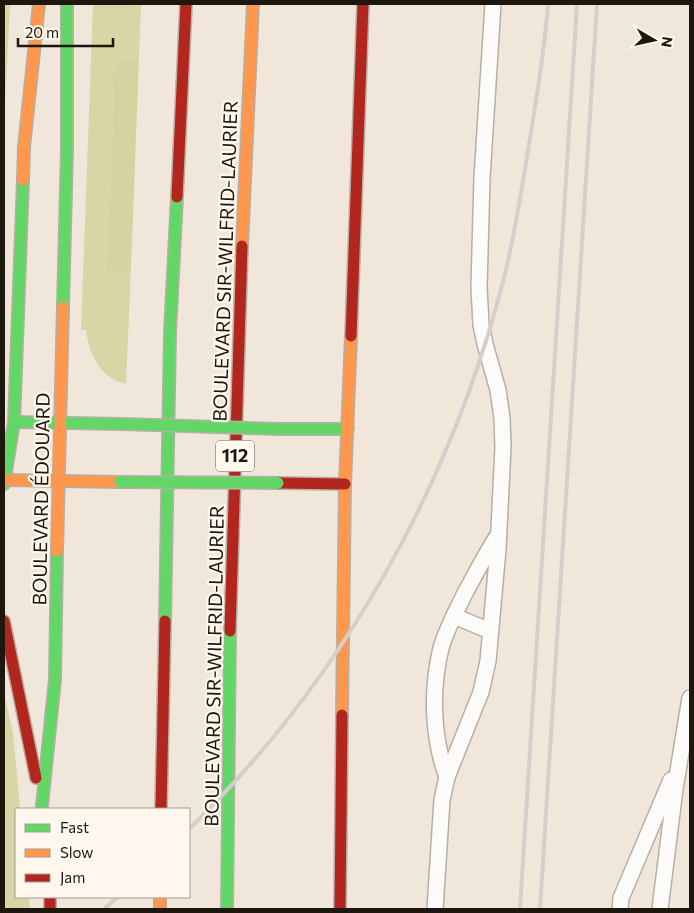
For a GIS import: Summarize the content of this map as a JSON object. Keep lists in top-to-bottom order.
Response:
{
  "streets": {
    "main road": ["BOULEVARD SIR-WILFRID-LAURIER", "112", "BOULEVARD ÉDOUARD"]
  },
  "legend": ["Fast", "Slow", "Jam"],
  "scale_bar": "20 m",
  "north": "right"
}
